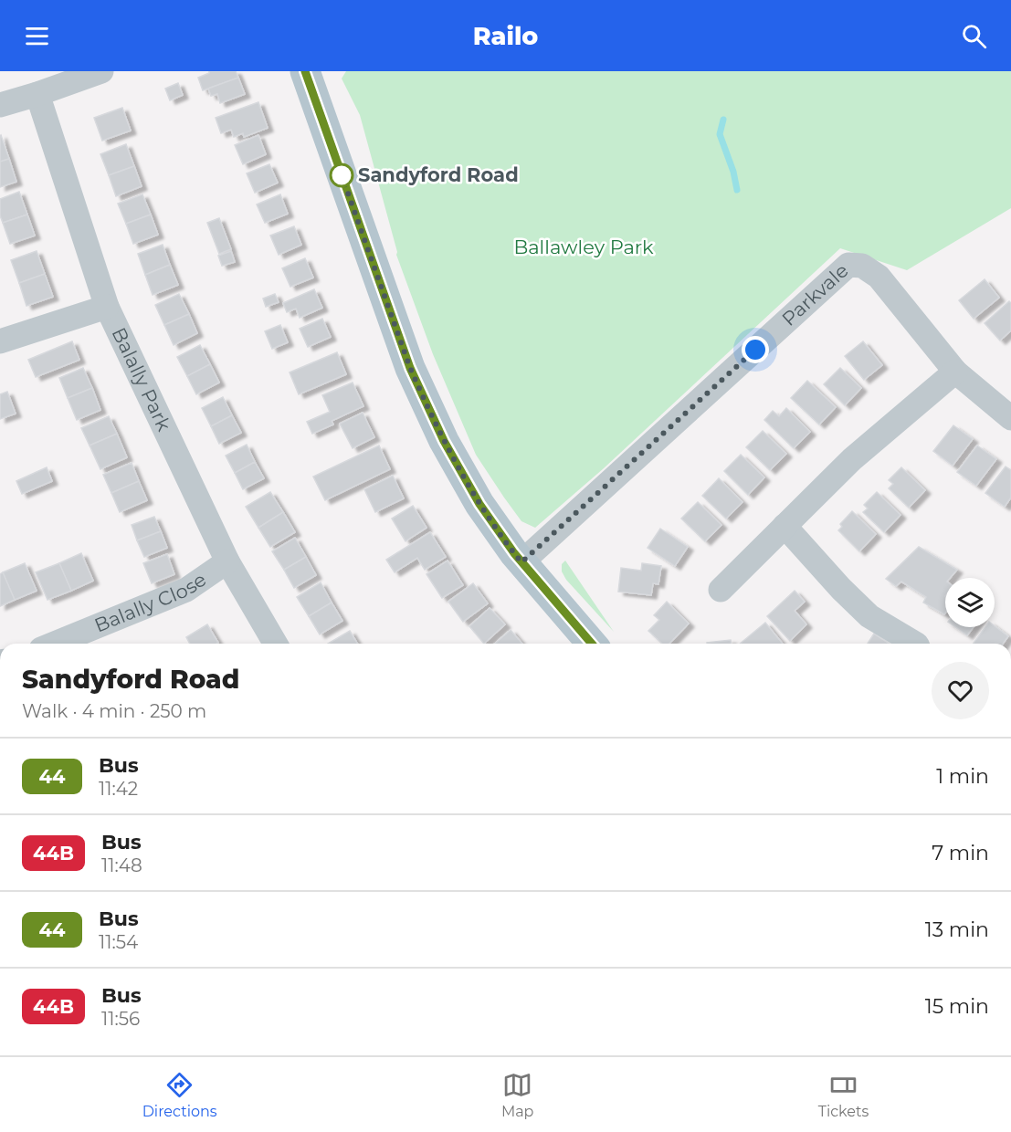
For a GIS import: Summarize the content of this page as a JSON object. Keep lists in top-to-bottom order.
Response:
{
  "streets": {
    "street": ["Parkvale", "Balally Park", "Balally Close"]
  },
  "crossings": [
    ["Balally Park", "Balally Close"]
  ],
  "parks": ["Ballawley Park"],
  "places": ["Sandyford Road"],
  "lines": ["bus line 44"],
  "page": {
    "header": "Railo",
    "heading": ["Sandyford Road", "Walk · 4 min · 250 m"],
    "list": [
      {
        "mark": "44",
        "name": "Bus",
        "note": "11:42",
        "value": "1 min"
      },
      {
        "mark": "44B",
        "name": "Bus",
        "note": "11:48",
        "value": "7 min"
      },
      {
        "mark": "44",
        "name": "Bus",
        "note": "11:54",
        "value": "13 min"
      },
      {
        "mark": "44B",
        "name": "Bus",
        "note": "11:56",
        "value": "15 min"
      }
    ],
    "tabs": ["Directions", "Map", "Tickets"]
  }
}
